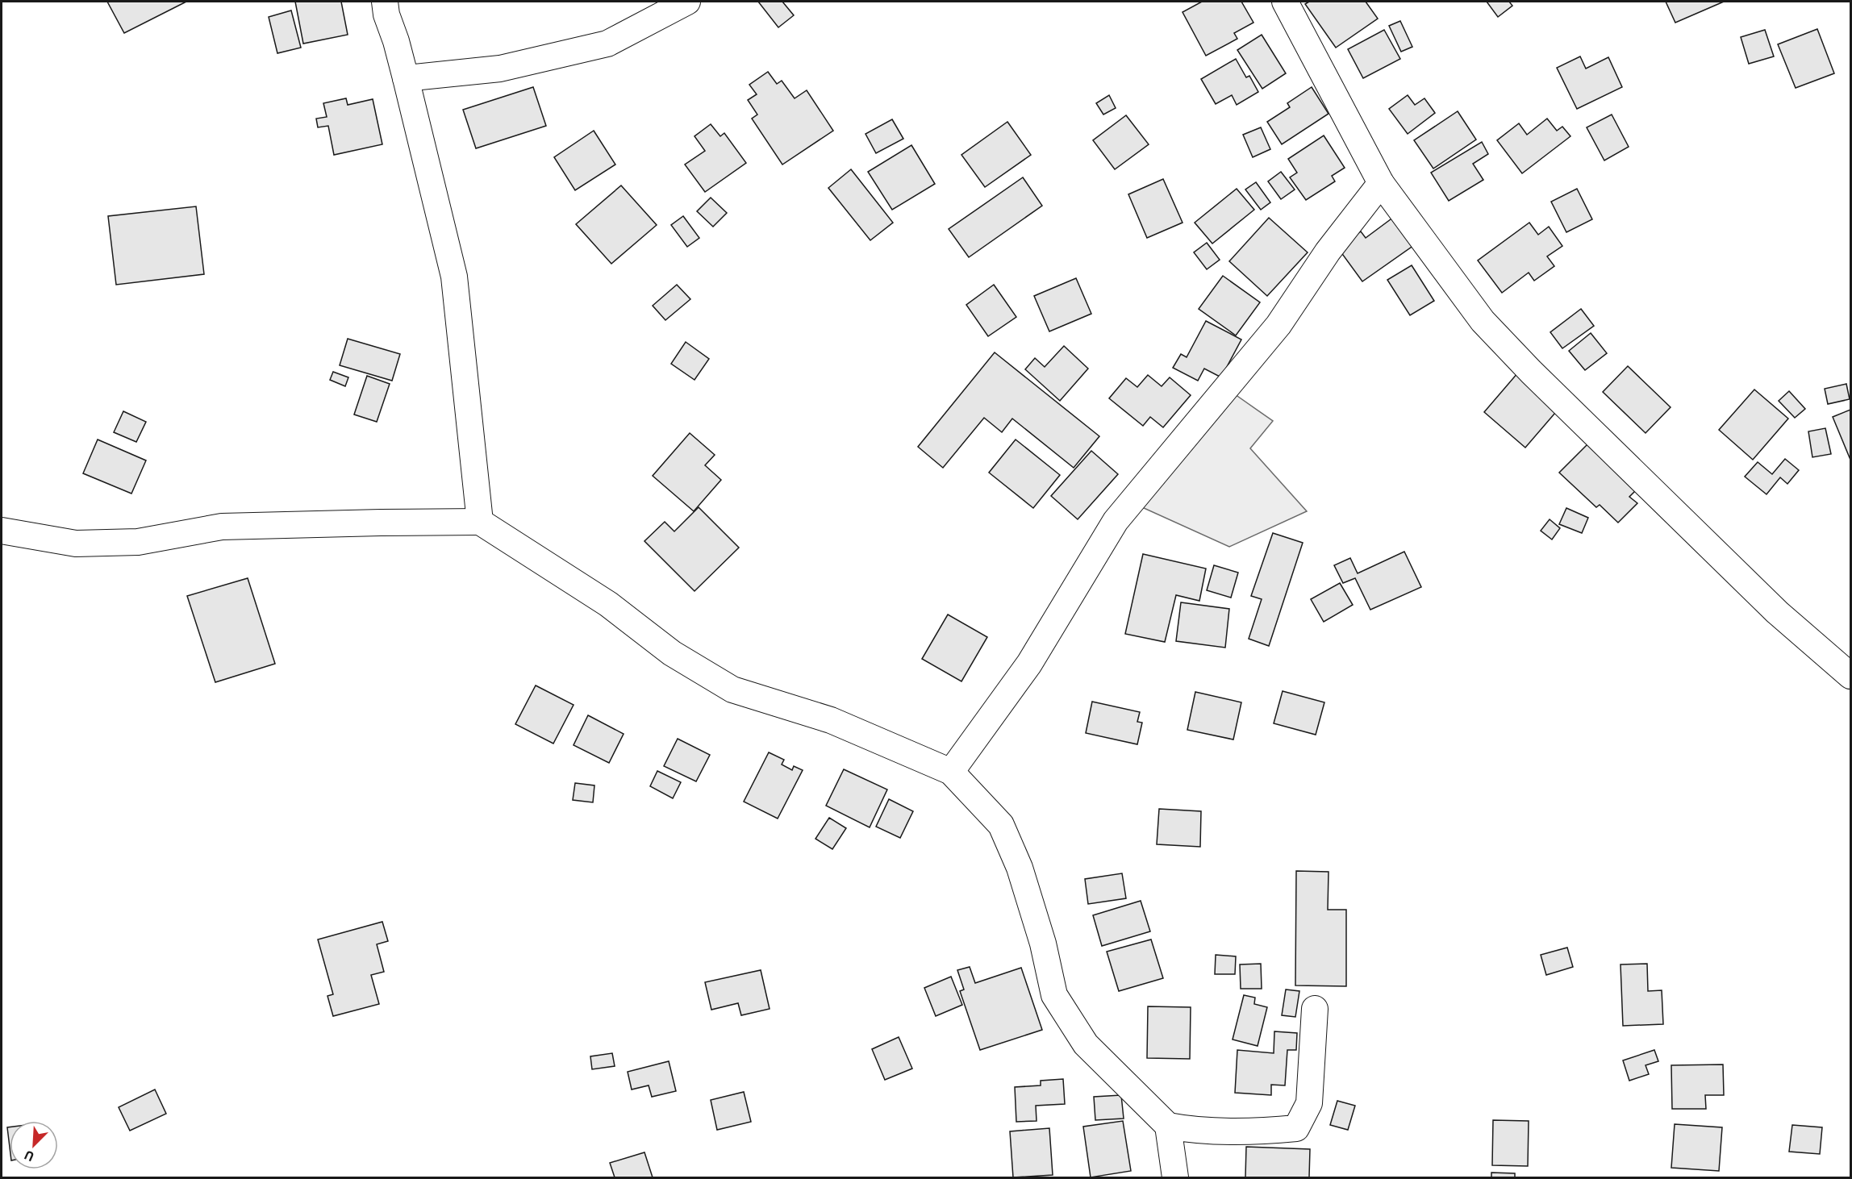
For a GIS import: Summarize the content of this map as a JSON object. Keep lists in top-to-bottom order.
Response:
{
  "north": "bottom left"
}
